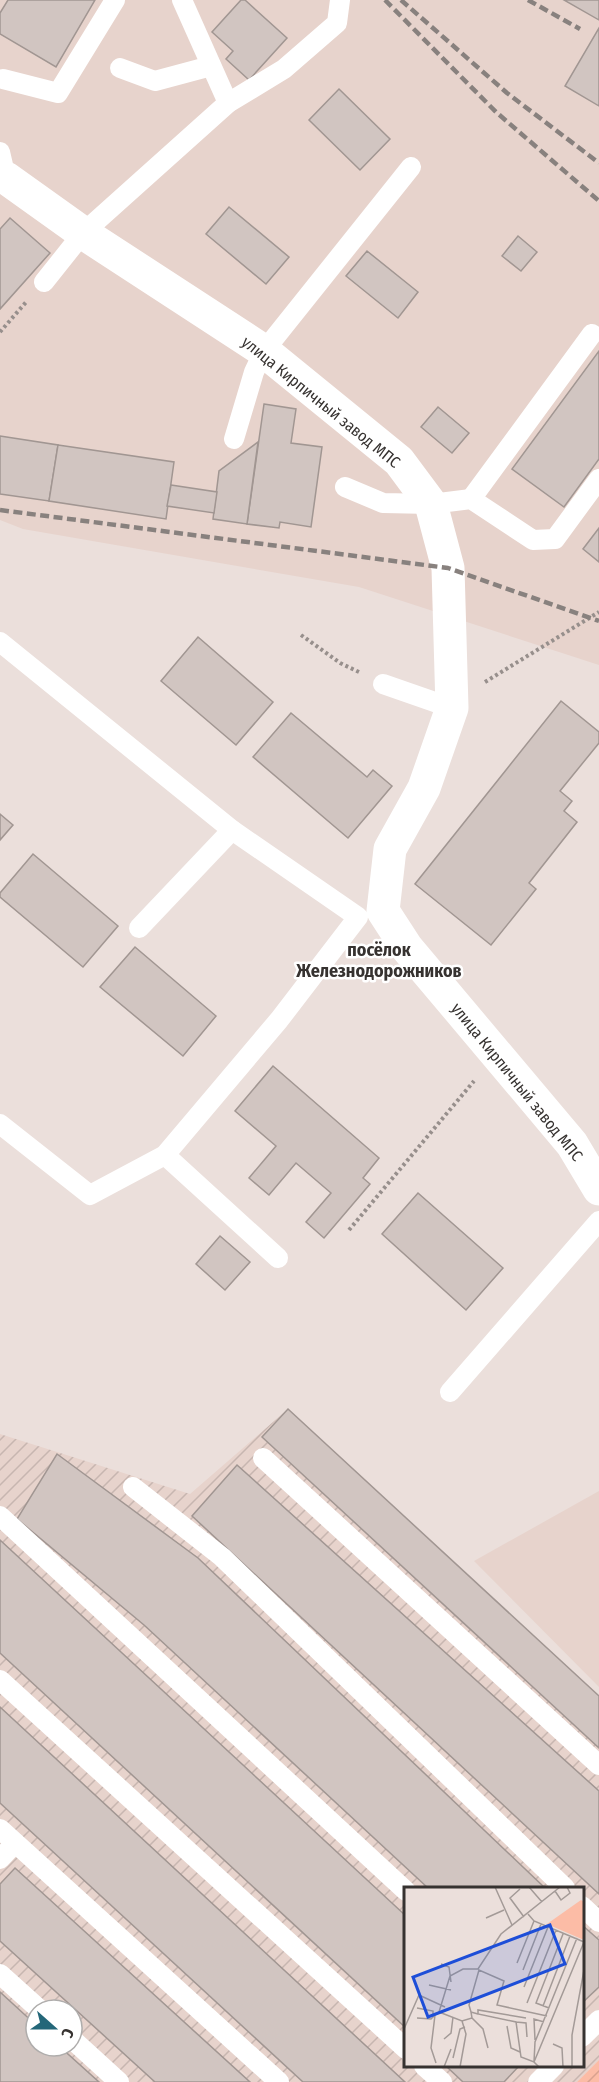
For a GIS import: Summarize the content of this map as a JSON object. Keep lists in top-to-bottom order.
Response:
{
  "streets": {
    "street": ["улица Кирпичный завод МПС"]
  },
  "districts": ["посёлок Железнодорожников"],
  "north": "right"
}
